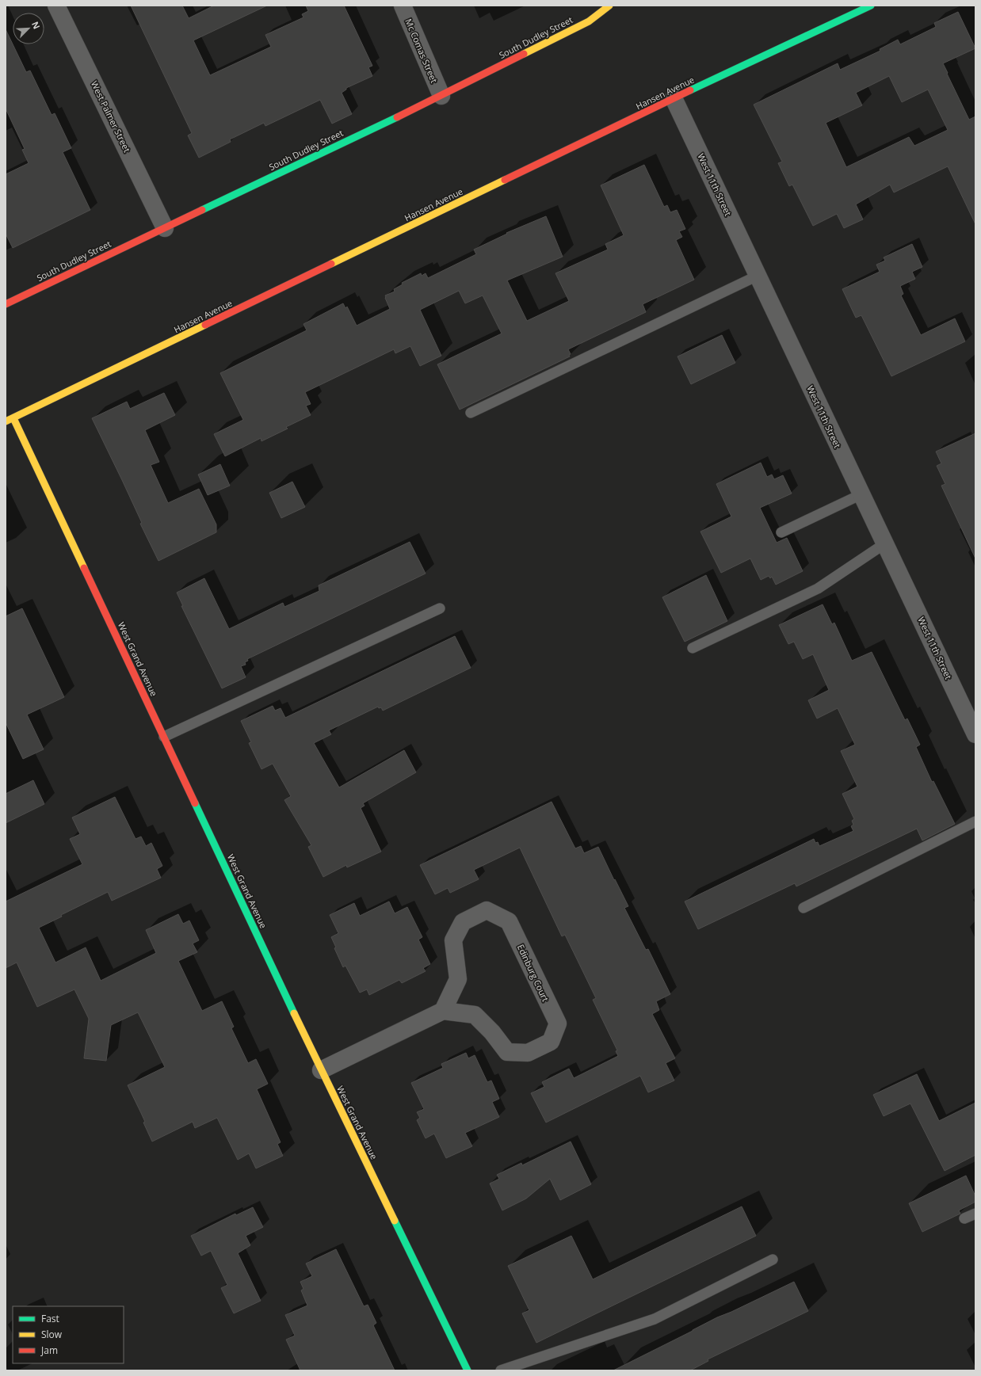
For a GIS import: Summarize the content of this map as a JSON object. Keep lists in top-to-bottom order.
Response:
{
  "streets": {
    "street": [
      "South Dudley Street",
      "Mc Comas Street",
      "Hansen Avenue",
      "West Palmer Street",
      "West 11th Street",
      "West Grand Avenue",
      "Edinburg Court"
    ]
  },
  "crossings": [
    ["South Dudley Street", "Mc Comas Street"],
    ["South Dudley Street", "West Palmer Street"],
    ["Hansen Avenue", "West 11th Street"],
    ["Hansen Avenue", "West Grand Avenue"]
  ],
  "legend": ["Fast", "Slow", "Jam"],
  "north": "top right"
}
